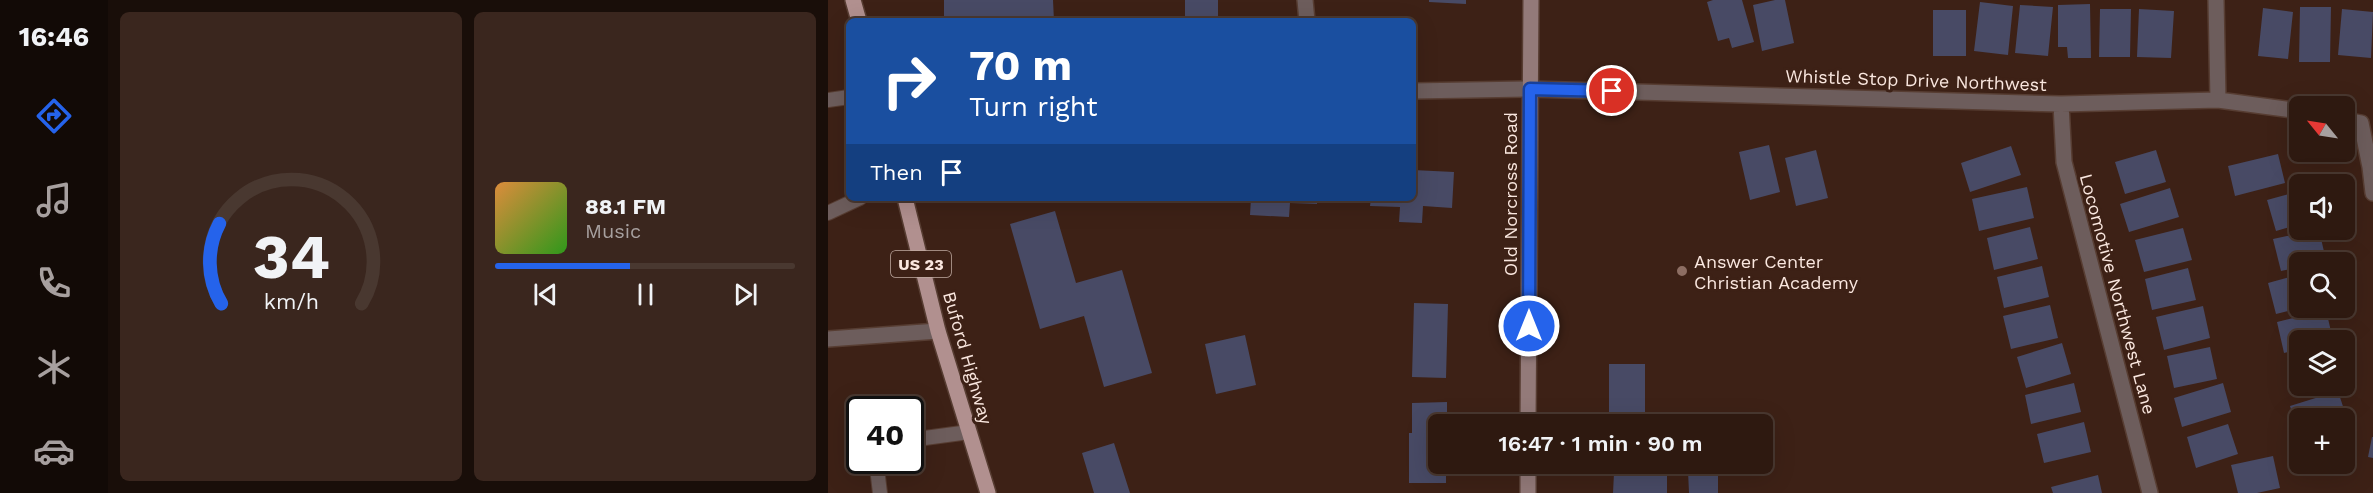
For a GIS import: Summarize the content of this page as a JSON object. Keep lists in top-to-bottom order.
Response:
{
  "streets": {
    "main road": ["US 23", "Buford Highway"],
    "street": ["Whistle Stop Drive Northwest", "Old Norcross Road", "Locomotive Northwest Lane"]
  },
  "crossings": [
    ["Whistle Stop Drive Northwest", "Old Norcross Road"],
    ["Whistle Stop Drive Northwest", "Locomotive Northwest Lane"]
  ],
  "places": ["Answer Center Christian Academy"],
  "north": "top left",
  "page": {
    "tabs": "16:46",
    "turn": ["70 m", "Turn right"],
    "map_buttons": "+",
    "then": "Then",
    "song": ["88.1 FM", "Music"],
    "limit": "40",
    "trip": "16:47 · 1 min · 90 m",
    "gauge": ["34", "km/h"]
  }
}
